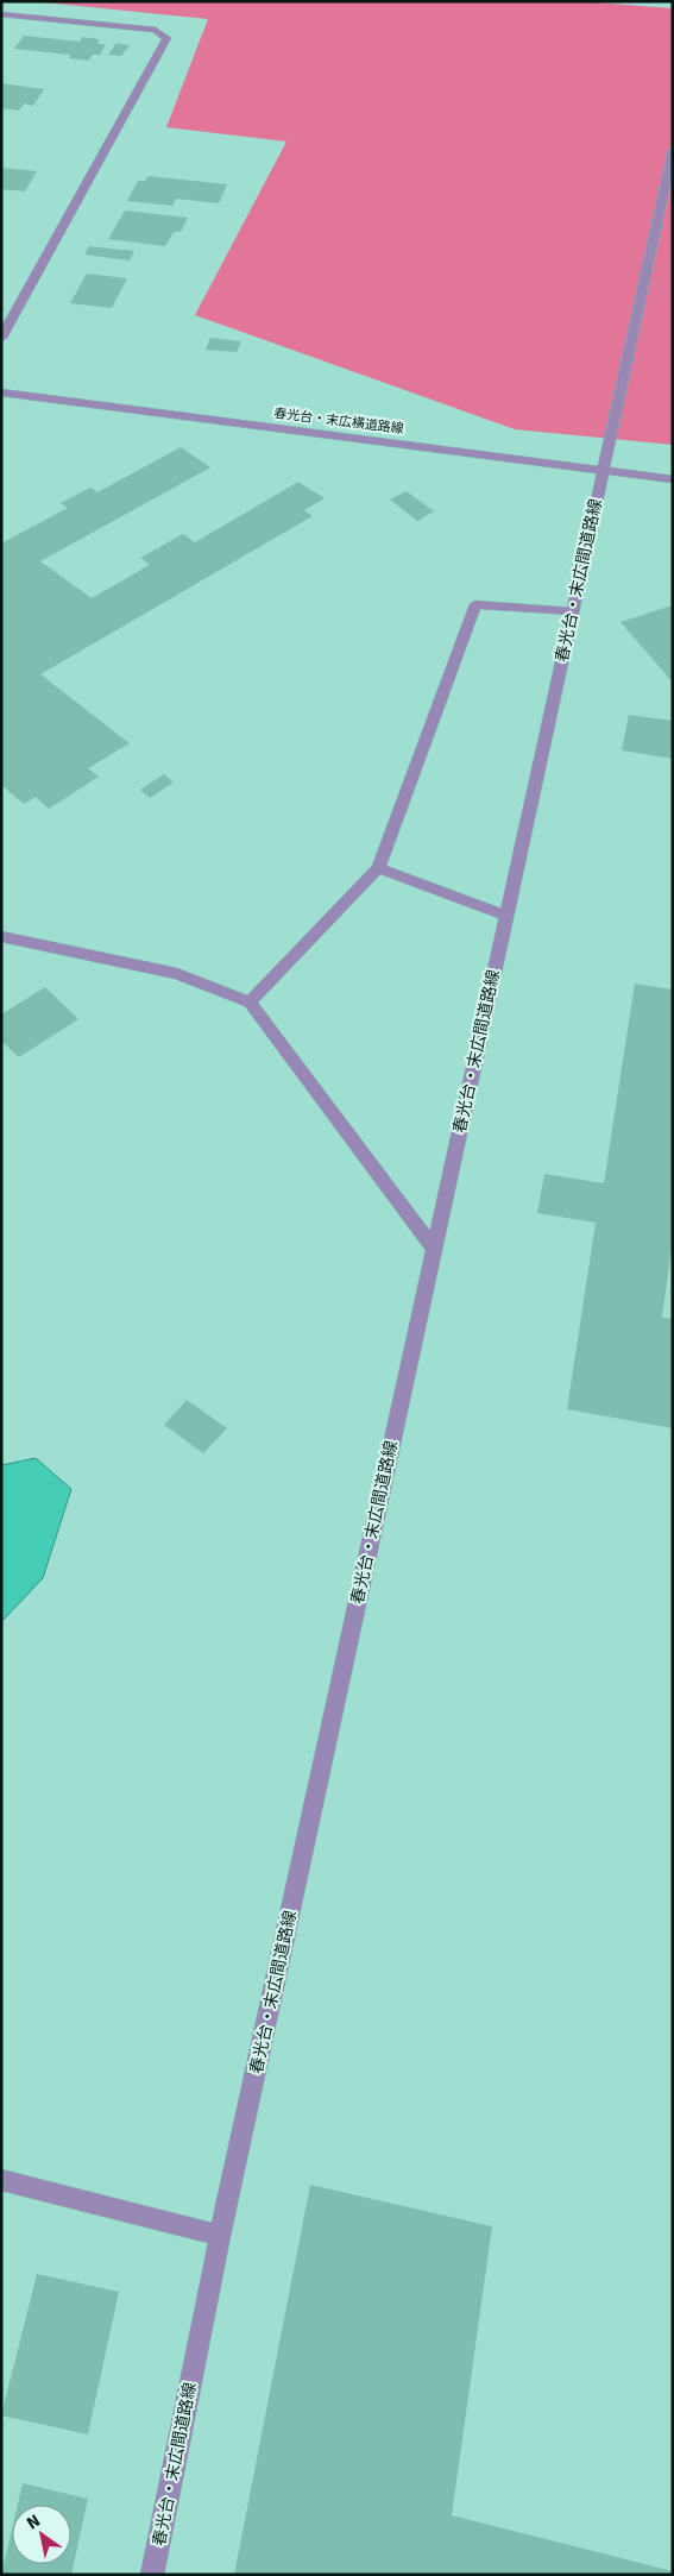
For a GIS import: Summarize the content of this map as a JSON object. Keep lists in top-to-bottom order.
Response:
{
  "streets": {
    "street": ["春光台・末広横道路線", "春光台・末広間道路線"]
  },
  "crossings": [
    ["春光台・末広横道路線", "春光台・末広間道路線"]
  ],
  "north": "top left"
}
